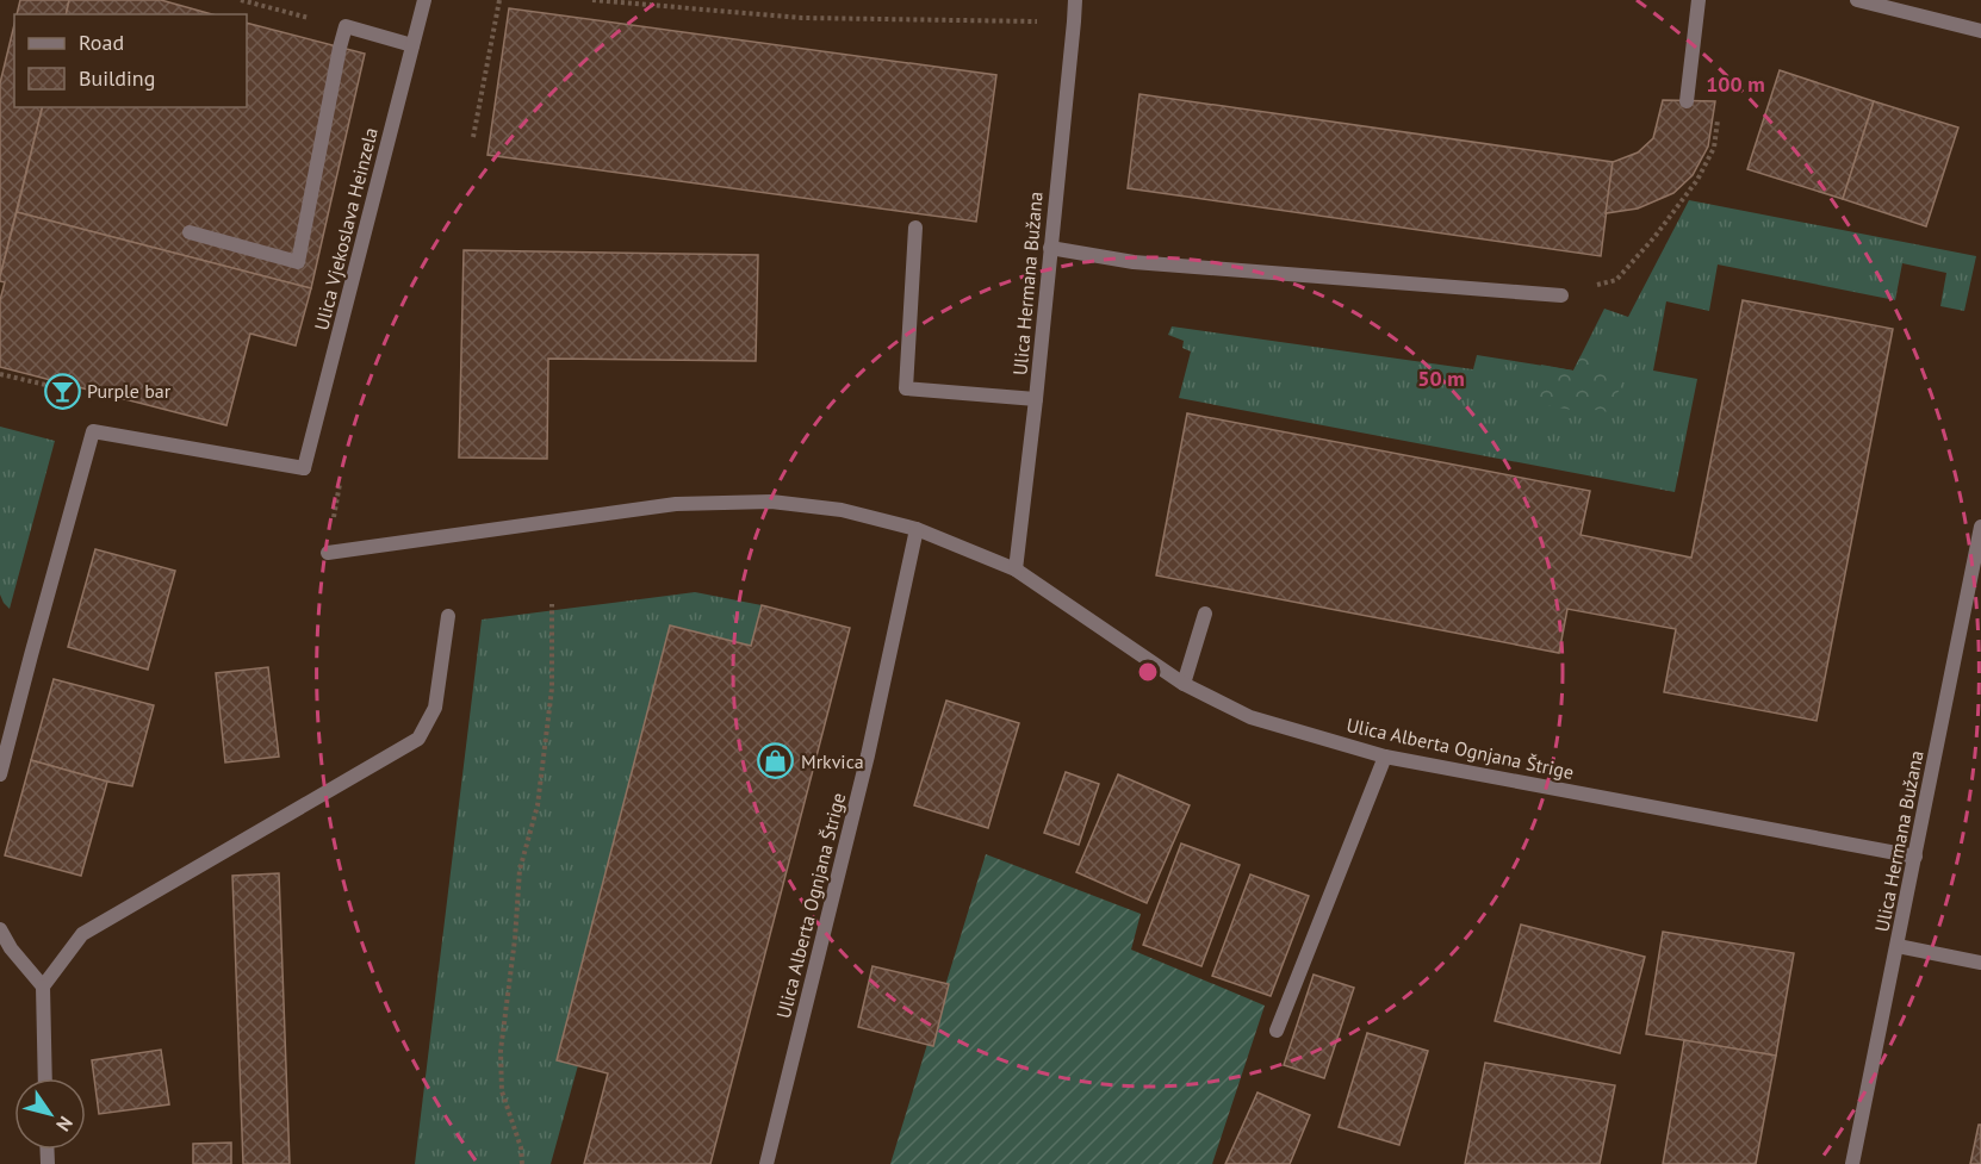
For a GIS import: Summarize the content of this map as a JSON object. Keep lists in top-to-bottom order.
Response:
{
  "streets": {
    "street": ["Ulica Vjekoslava Heinzela", "Ulica Hermana Bužana", "Ulica Alberta Ognjana Štrige"]
  },
  "crossings": [
    ["Ulica Hermana Bužana", "Ulica Alberta Ognjana Štrige"]
  ],
  "places": {
    "bar": ["Purple bar"],
    "shop": ["Mrkvica"]
  },
  "legend": ["Road", "Building"],
  "north": "bottom right",
  "rings": ["100 m", "50 m"]
}
